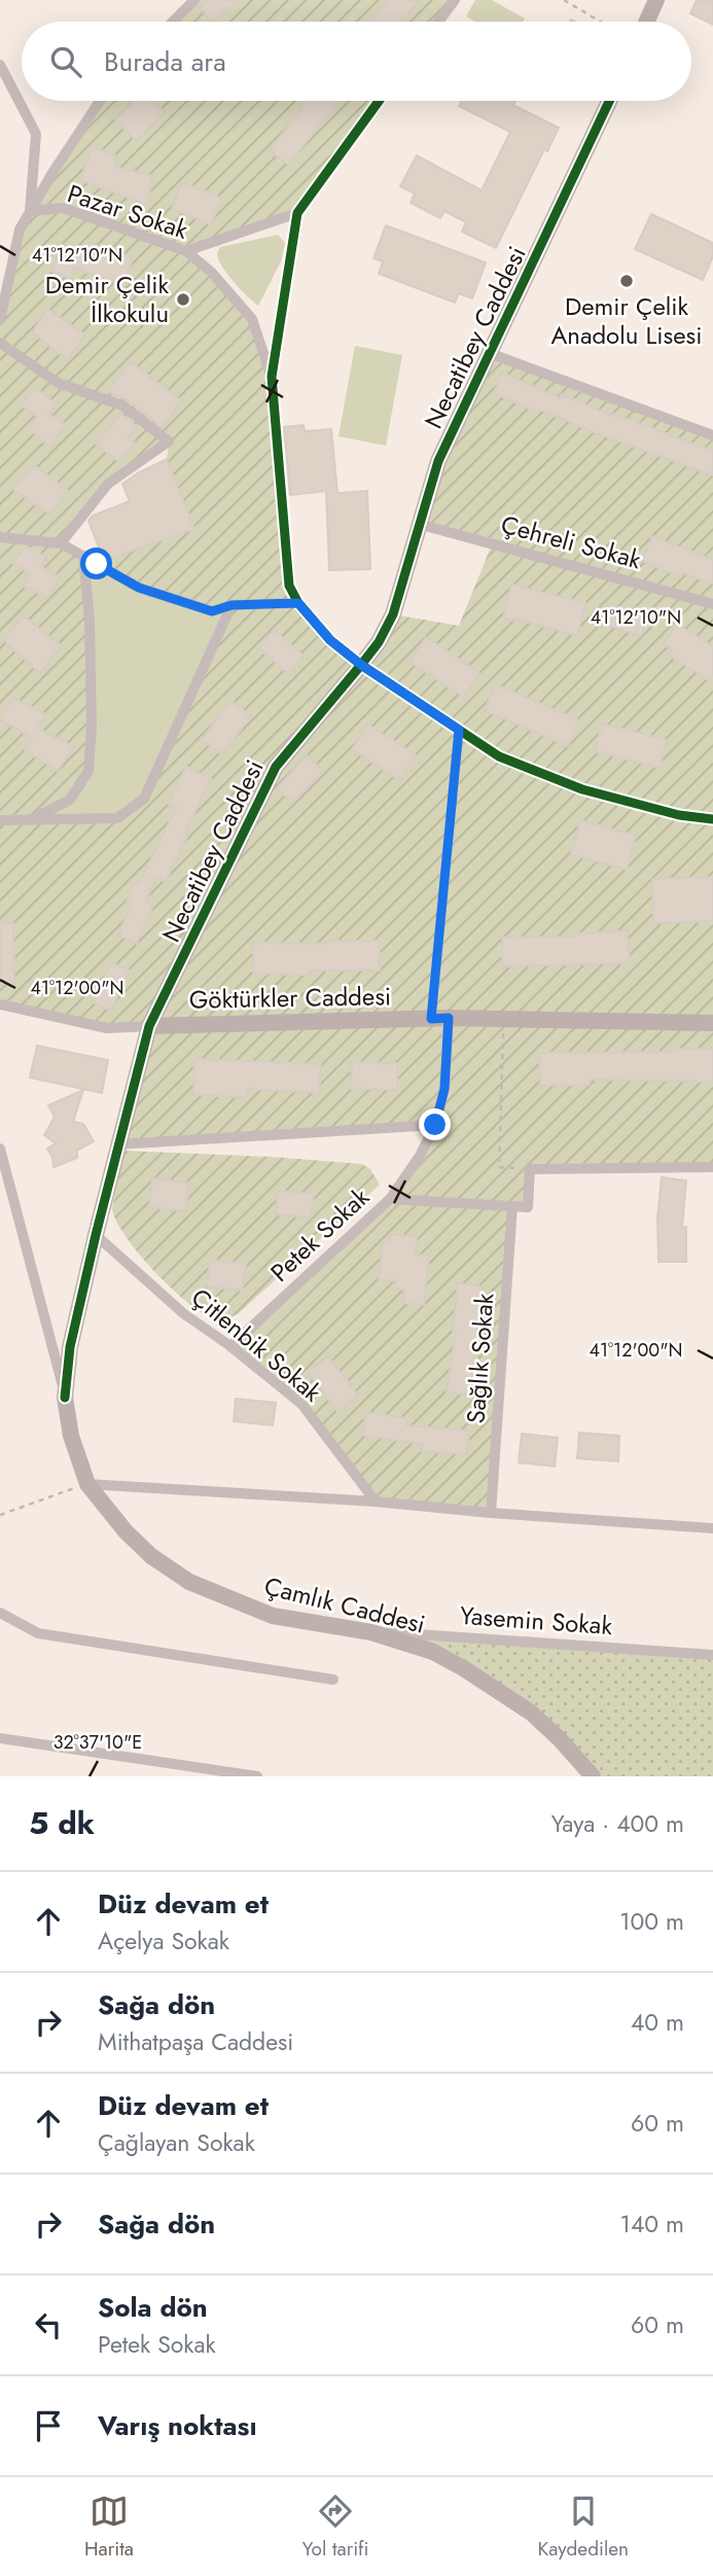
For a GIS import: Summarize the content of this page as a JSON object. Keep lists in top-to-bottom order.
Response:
{
  "streets": {
    "street": [
      "Pazar Sokak",
      "Necatibey Caddesi",
      "Çehreli Sokak",
      "Göktürkler Caddesi",
      "Petek Sokak",
      "Çitlenbik Sokak",
      "Sağlık Sokak",
      "Çamlık Caddesi",
      "Yasemin Sokak"
    ]
  },
  "crossings": [
    ["Necatibey Caddesi", "Çehreli Sokak"],
    ["Necatibey Caddesi", "Göktürkler Caddesi"],
    ["Necatibey Caddesi", "Çitlenbik Sokak"],
    ["Necatibey Caddesi", "Çamlık Caddesi"],
    ["Göktürkler Caddesi", "Petek Sokak"],
    ["Petek Sokak", "Çitlenbik Sokak"],
    ["Çamlık Caddesi", "Yasemin Sokak"]
  ],
  "places": ["Demir Çelik Anadolu Lisesi", "Demir Çelik İlkokulu"],
  "page": {
    "search": "Burada ara",
    "heading": ["5 dk", "Yaya · 400 m"],
    "list": [
      ["Düz devam et", "Açelya Sokak", "100 m"],
      ["Sağa dön", "Mithatpaşa Caddesi", "40 m"],
      ["Düz devam et", "Çağlayan Sokak", "60 m"],
      ["Sağa dön", "140 m"],
      ["Sola dön", "Petek Sokak", "60 m"],
      "Varış noktası"
    ],
    "nav": ["Harita", "Yol tarifi", "Kaydedilen"]
  },
  "coordinates": ["41°12'10\"N", "41°12'00\"N", "32°37'10\"E"]
}
